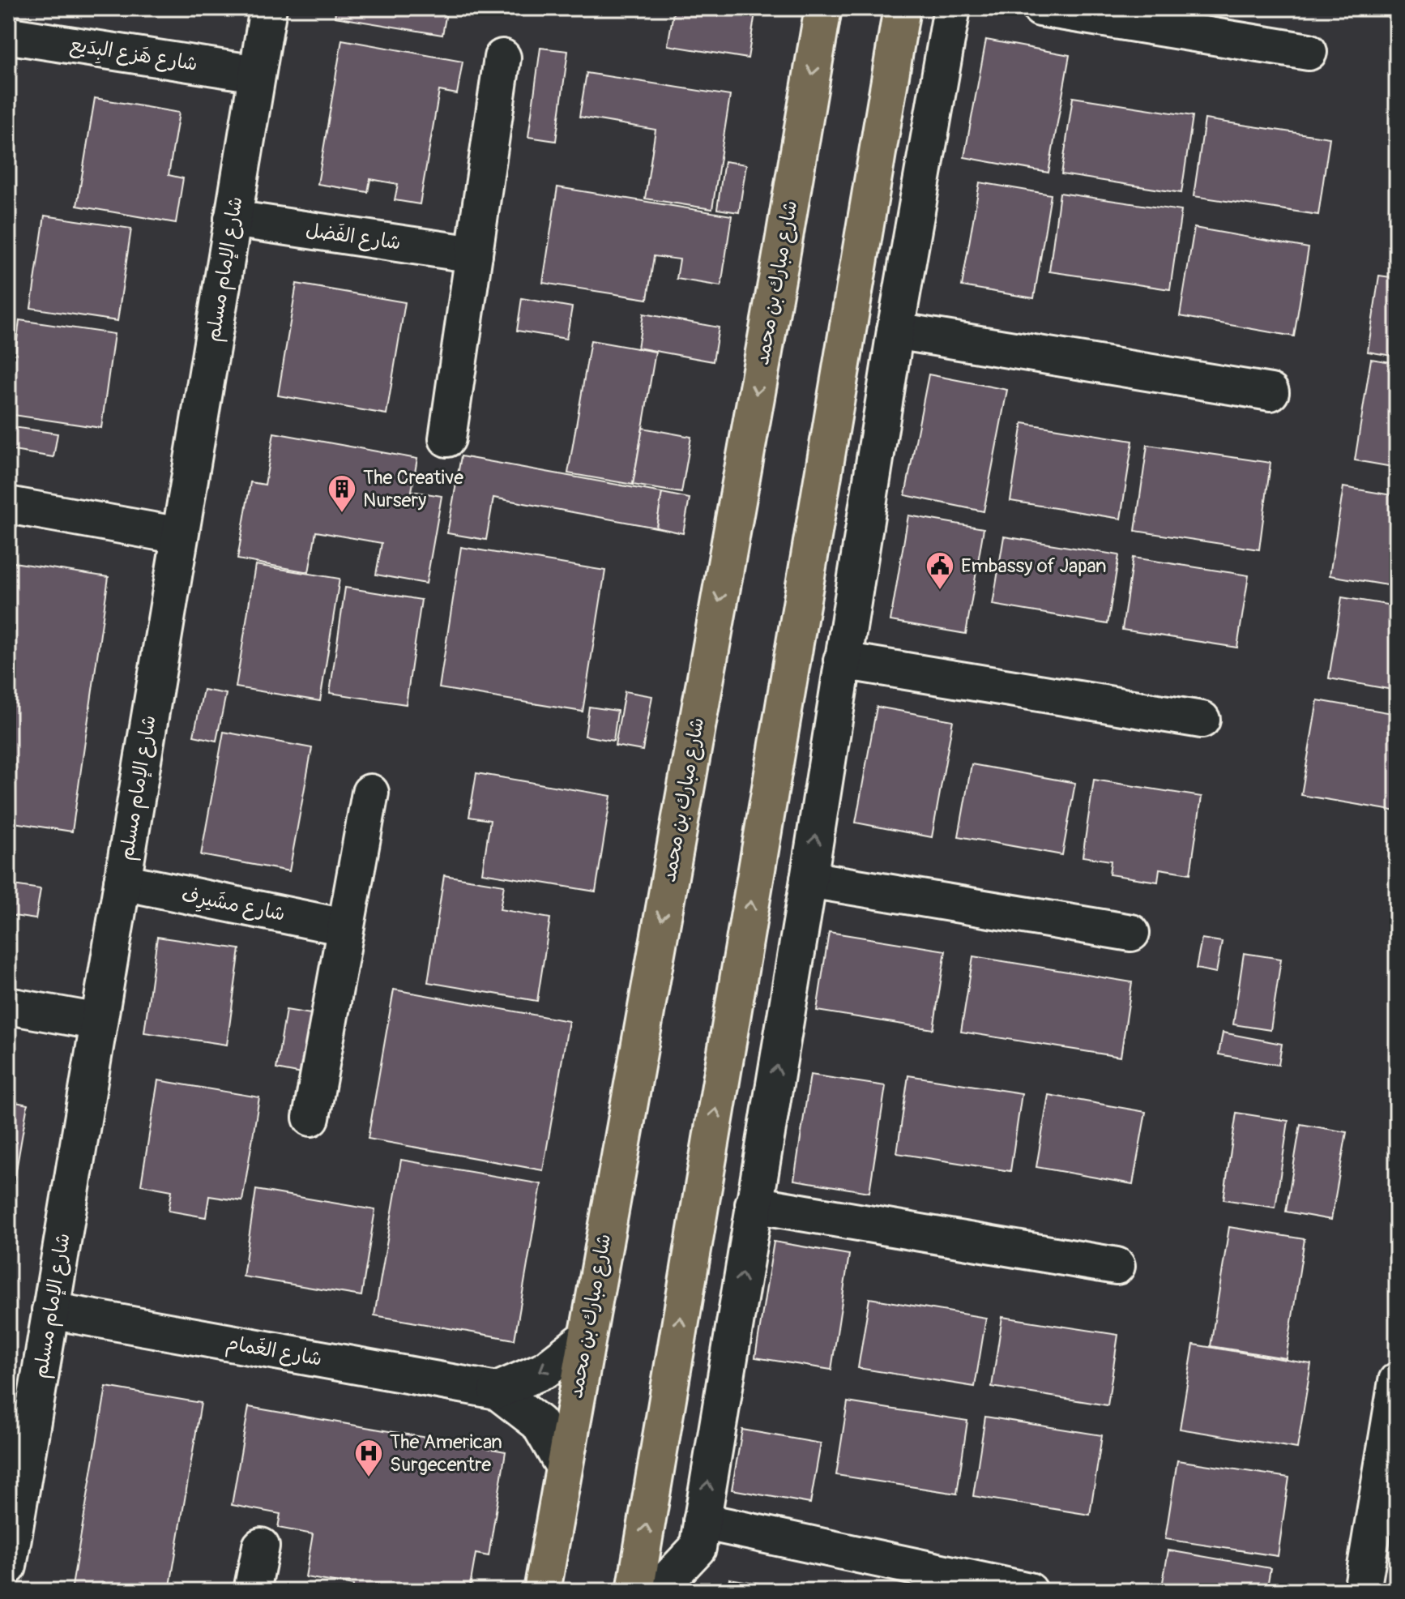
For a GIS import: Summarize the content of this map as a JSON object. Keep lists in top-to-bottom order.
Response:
{
  "streets": {
    "main road": ["شارع مبارك بن محمد"],
    "street": [
      "شارع هَزع البِدَيع",
      "شارع الفَضل",
      "شارع الإمام مسلم",
      "شارع مشَيرِف",
      "شارع الغَمام"
    ]
  },
  "crossings": [
    ["شارع هَزع البِدَيع", "شارع الإمام مسلم"],
    ["شارع الفَضل", "شارع الإمام مسلم"],
    ["شارع الإمام مسلم", "شارع مشَيرِف"],
    ["شارع الإمام مسلم", "شارع الغَمام"],
    ["شارع مبارك بن محمد", "شارع الغَمام"]
  ],
  "places": {
    "building": ["The Creative Nursery"],
    "public building": ["Embassy of Japan"],
    "hospital": ["The American Surgecentre"]
  }
}
